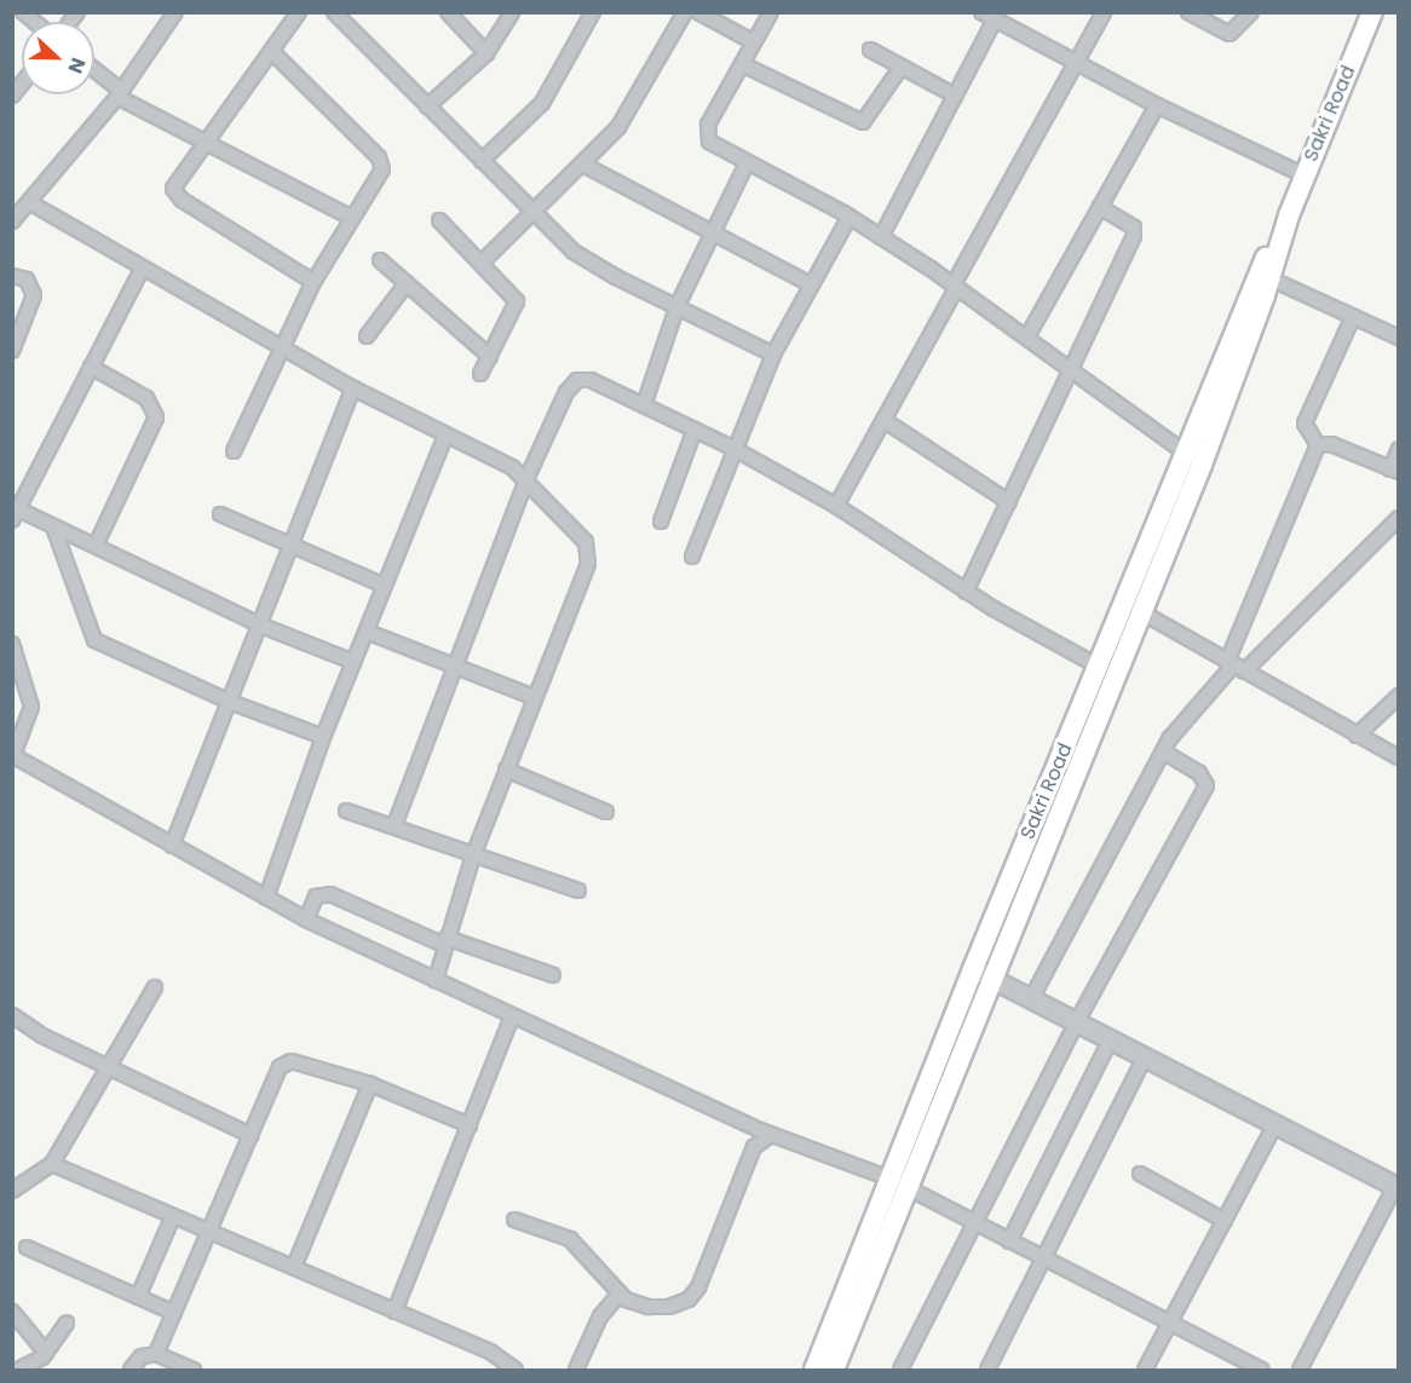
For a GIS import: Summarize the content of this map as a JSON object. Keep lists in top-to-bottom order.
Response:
{
  "streets": {
    "main road": ["Sakri Road"]
  },
  "north": "right"
}
